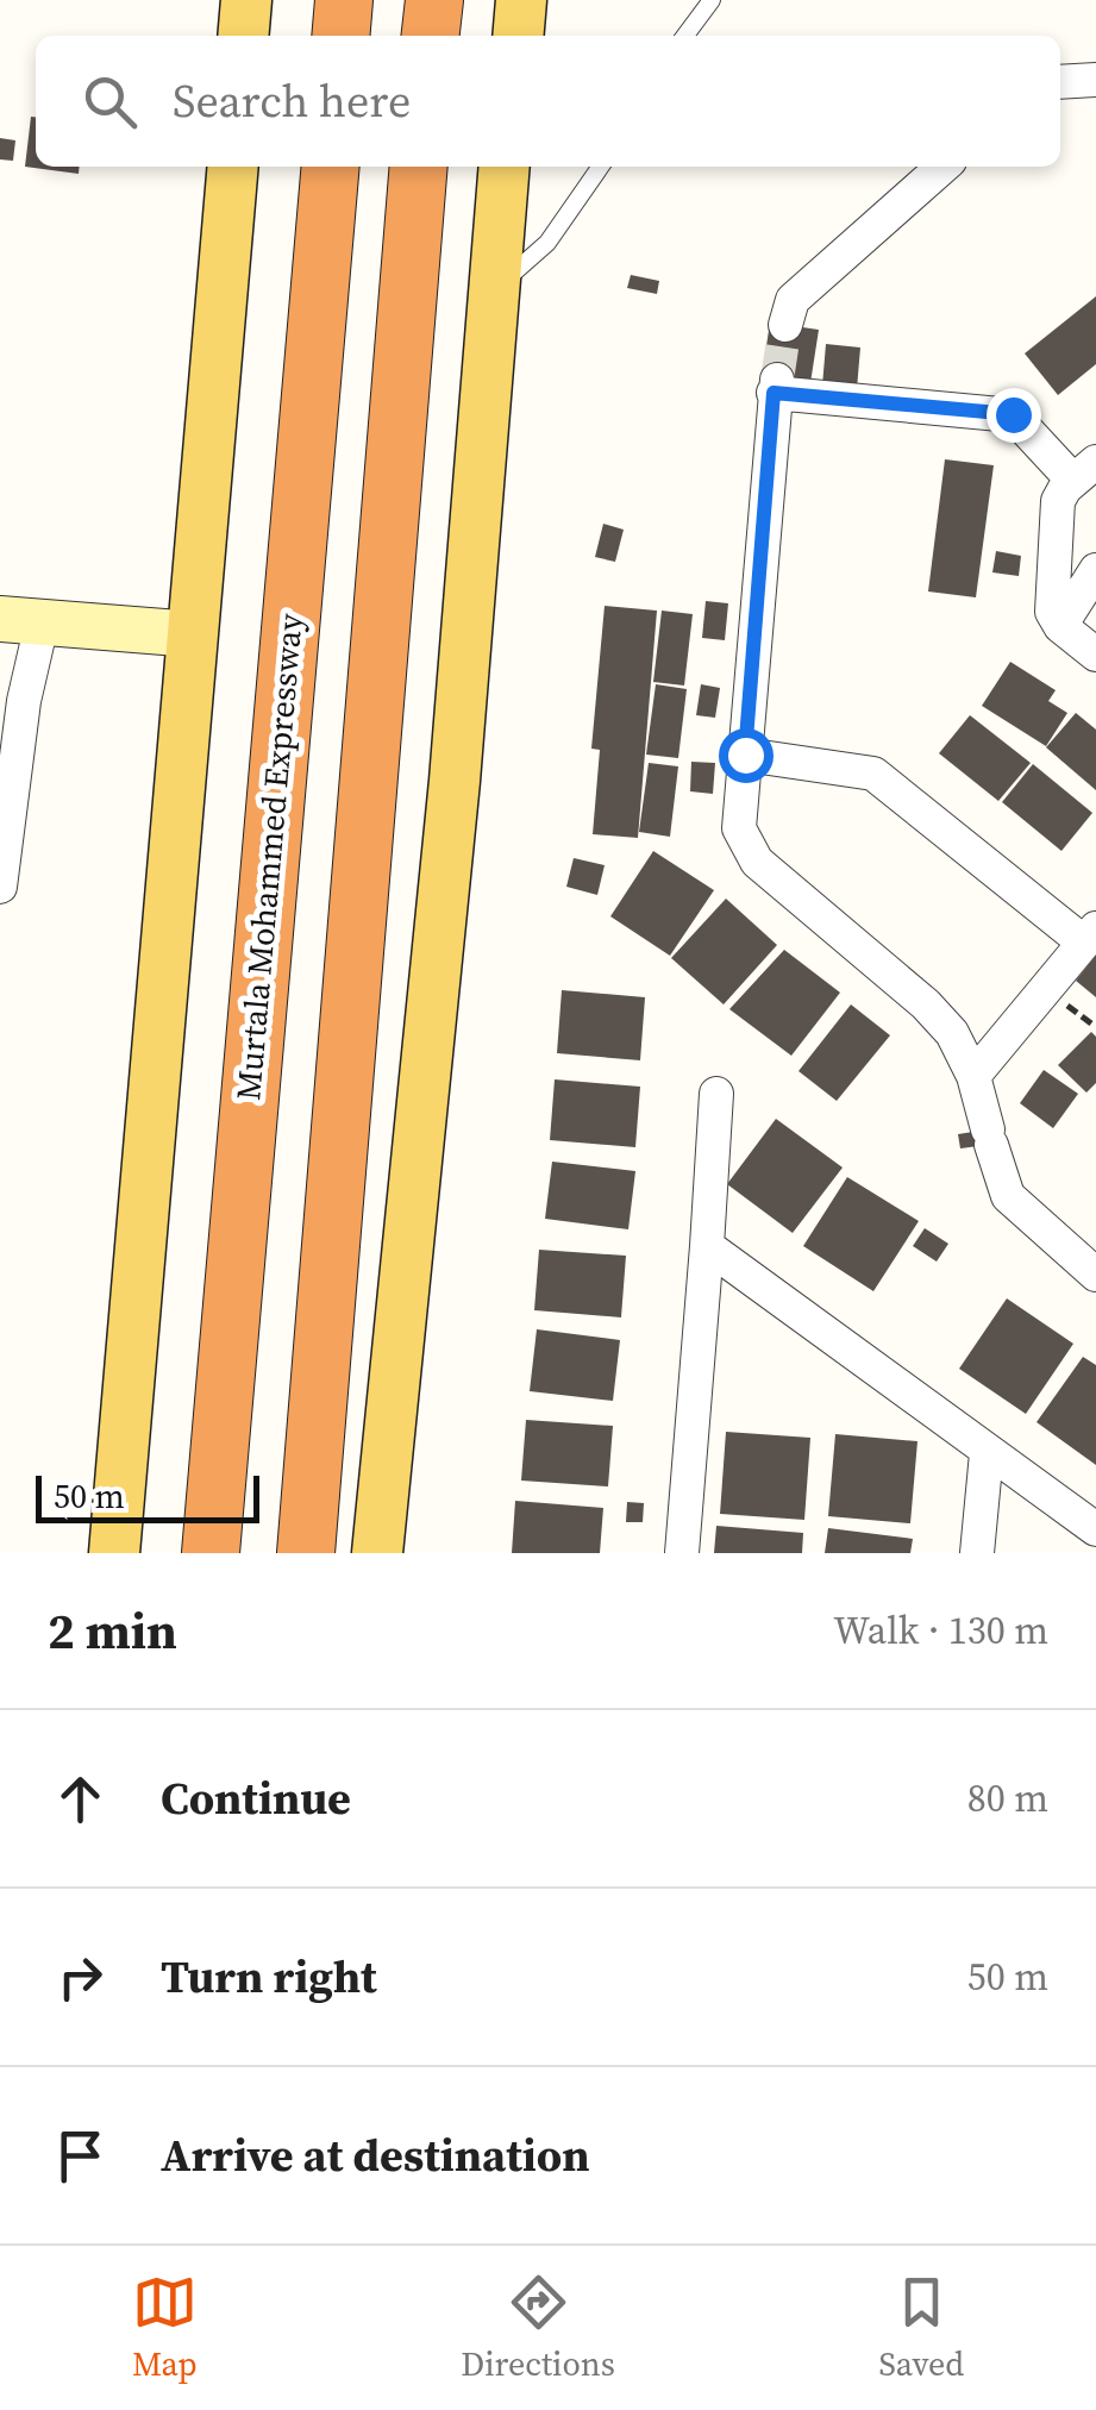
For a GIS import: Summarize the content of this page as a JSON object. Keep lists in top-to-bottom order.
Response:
{
  "streets": {
    "highway": ["Murtala Mohammed Expressway"]
  },
  "scale_bar": "50 m",
  "page": {
    "search": "Search here",
    "scale": "50 m",
    "heading": ["2 min", "Walk · 130 m"],
    "list": [
      ["Continue", "80 m"],
      ["Turn right", "50 m"],
      "Arrive at destination"
    ],
    "nav": ["Map", "Directions", "Saved"]
  }
}
